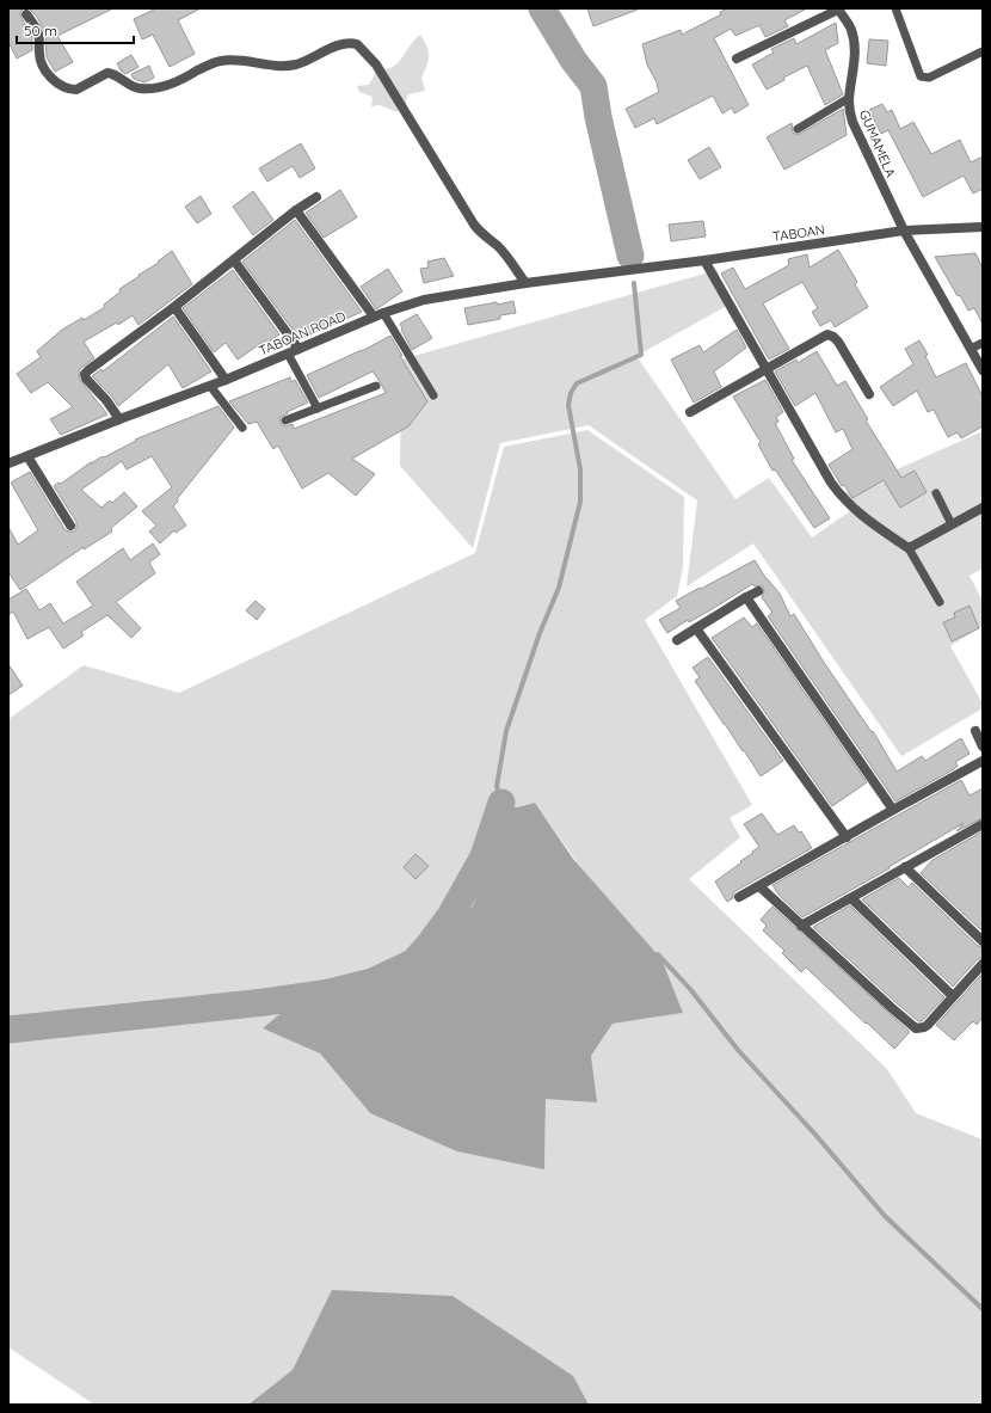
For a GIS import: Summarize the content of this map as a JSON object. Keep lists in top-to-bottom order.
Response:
{
  "streets": {
    "street": ["GUMAMELA", "TABOAN", "TABOAN ROAD"]
  },
  "crossings": [
    ["GUMAMELA", "TABOAN"],
    ["TABOAN", "TABOAN ROAD"]
  ],
  "scale_bar": "50 m"
}
